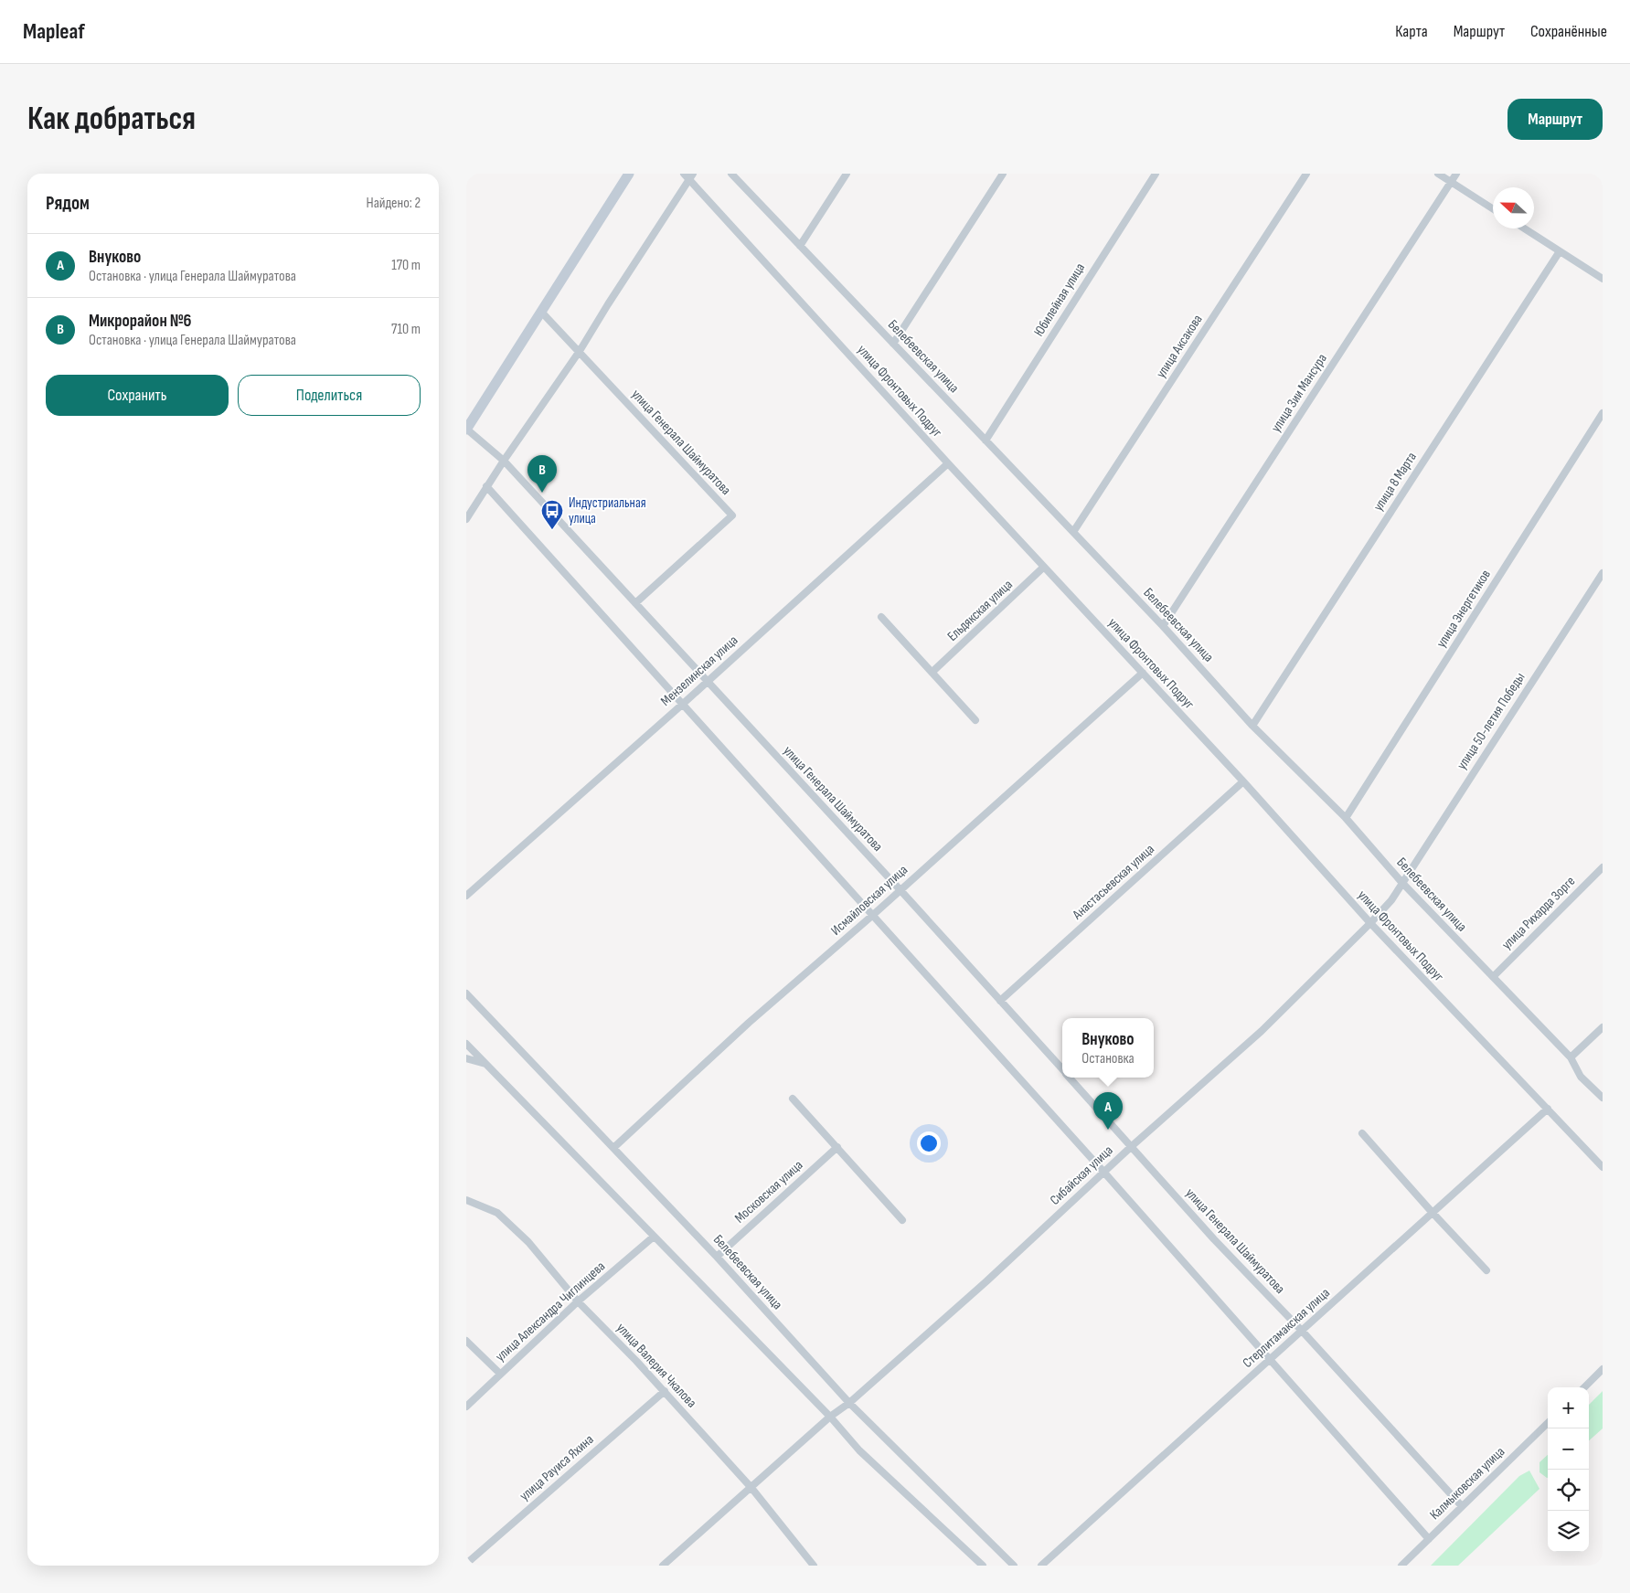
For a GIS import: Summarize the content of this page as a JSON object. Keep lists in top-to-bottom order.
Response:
{
  "streets": {
    "street": [
      "Юбилейная улица",
      "улица Аксакова",
      "Белебеевская улица",
      "улица Фронтовых Подруг",
      "улица Зии Мансура",
      "улица Генерала Шаймуратова",
      "улица 8 Марта",
      "улица Энергетиков",
      "Ельдякская улица",
      "Мензелинская улица",
      "улица 50-летия Победы",
      "Анастасьевская улица",
      "Исмайловская улица",
      "улица Рихарда Зорге",
      "Сибайская улица",
      "Московская улица",
      "улица Александра Чиглинцева",
      "Стерлитамакская улица",
      "улица Валерия Чкалова",
      "улица Рауиса Яхина",
      "Калмыковская улица"
    ]
  },
  "crossings": [
    ["Юбилейная улица", "Белебеевская улица"],
    ["улица Аксакова", "Белебеевская улица"],
    ["Белебеевская улица", "улица Зии Мансура"],
    ["Белебеевская улица", "улица 8 Марта"],
    ["Белебеевская улица", "улица Энергетиков"],
    ["Белебеевская улица", "улица 50-летия Победы"],
    ["Белебеевская улица", "Исмайловская улица"],
    ["Белебеевская улица", "улица Рихарда Зорге"],
    ["Белебеевская улица", "Сибайская улица"],
    ["Белебеевская улица", "Московская улица"],
    ["улица Фронтовых Подруг", "Ельдякская улица"],
    ["улица Фронтовых Подруг", "Мензелинская улица"],
    ["улица Фронтовых Подруг", "Анастасьевская улица"],
    ["улица Фронтовых Подруг", "Исмайловская улица"],
    ["улица Фронтовых Подруг", "Сибайская улица"],
    ["улица Фронтовых Подруг", "Стерлитамакская улица"],
    ["улица Генерала Шаймуратова", "Мензелинская улица"],
    ["улица Генерала Шаймуратова", "Анастасьевская улица"],
    ["улица Генерала Шаймуратова", "Исмайловская улица"],
    ["улица Генерала Шаймуратова", "Сибайская улица"],
    ["улица Генерала Шаймуратова", "Стерлитамакская улица"],
    ["улица Генерала Шаймуратова", "Калмыковская улица"],
    ["улица 50-летия Победы", "Сибайская улица"],
    ["Сибайская улица", "улица Валерия Чкалова"],
    ["улица Александра Чиглинцева", "улица Валерия Чкалова"],
    ["улица Валерия Чкалова", "улица Рауиса Яхина"]
  ],
  "places": {
    "bus stop": ["Индустриальная улица"]
  },
  "north": "left",
  "page": {
    "header": "Mapleaf",
    "nav": ["Карта", "Маршрут", "Сохранённые"],
    "buttons": [
      "Маршрут",
      ["Сохранить", "Поделиться"]
    ],
    "title": "Как добраться",
    "heading": ["Рядом", "Найдено: 2"],
    "list": [
      {
        "mark": "A",
        "name": "Внуково",
        "note": "Остановка · улица Генерала Шаймуратова",
        "value": "170 m"
      },
      {
        "mark": "B",
        "name": "Микрорайон №6",
        "note": "Остановка · улица Генерала Шаймуратова",
        "value": "710 m"
      }
    ],
    "pins": ["B", "A"],
    "popup": ["Внуково", "Остановка"],
    "map_buttons": ["+", "−"]
  }
}
